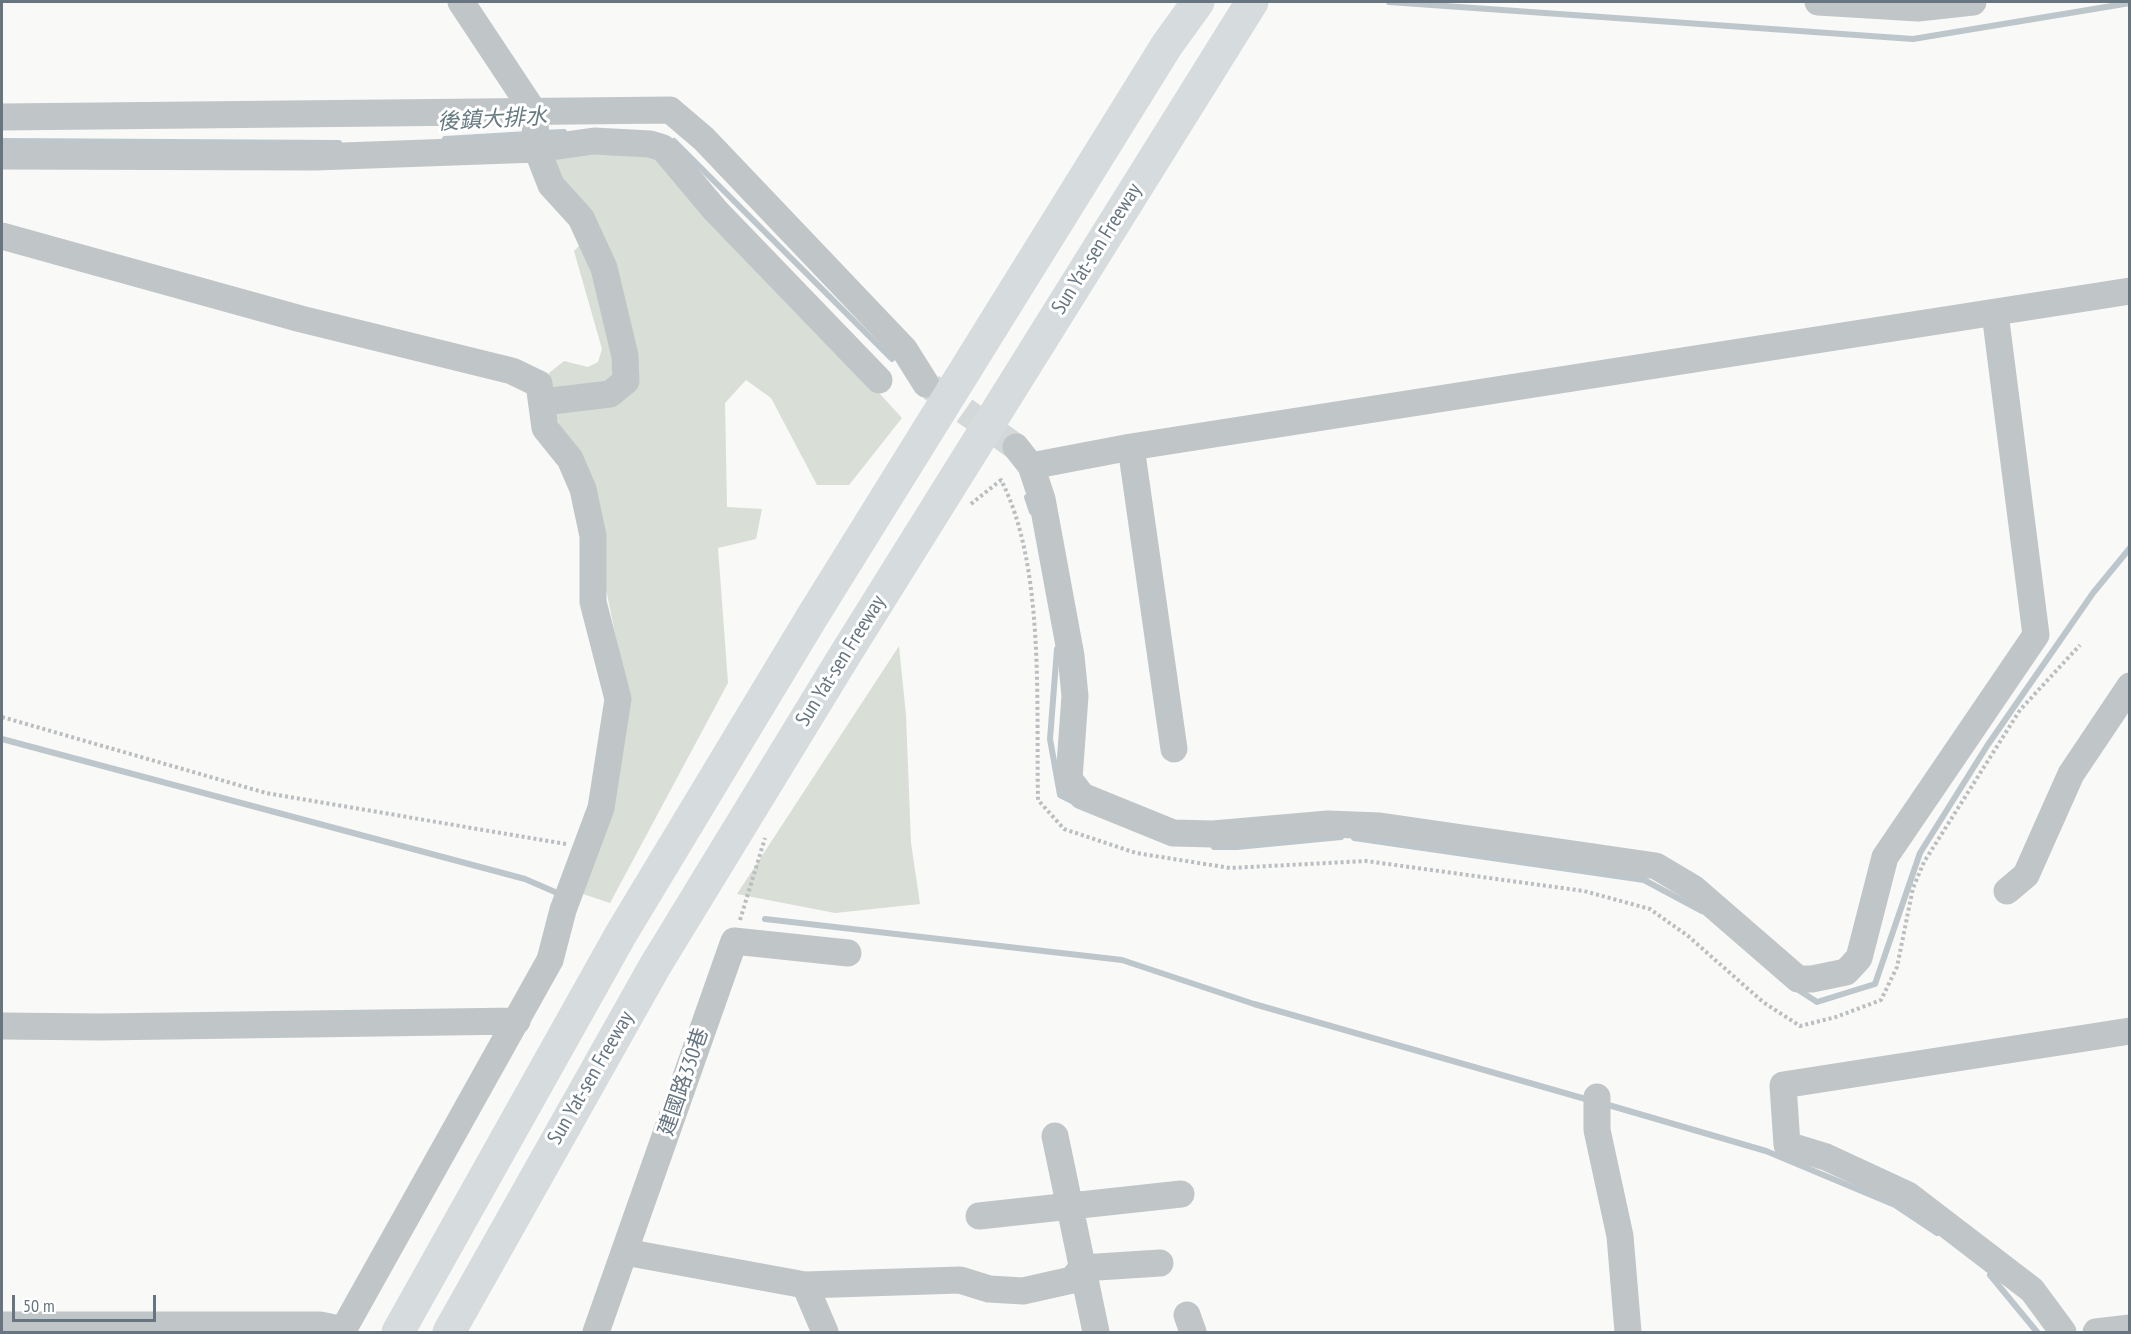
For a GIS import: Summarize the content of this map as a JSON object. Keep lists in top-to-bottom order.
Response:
{
  "streets": {
    "highway": ["Sun Yat-sen Freeway"],
    "lane": ["建國路330巷"]
  },
  "water": ["後鎮大排水"],
  "scale_bar": "50 m"
}
